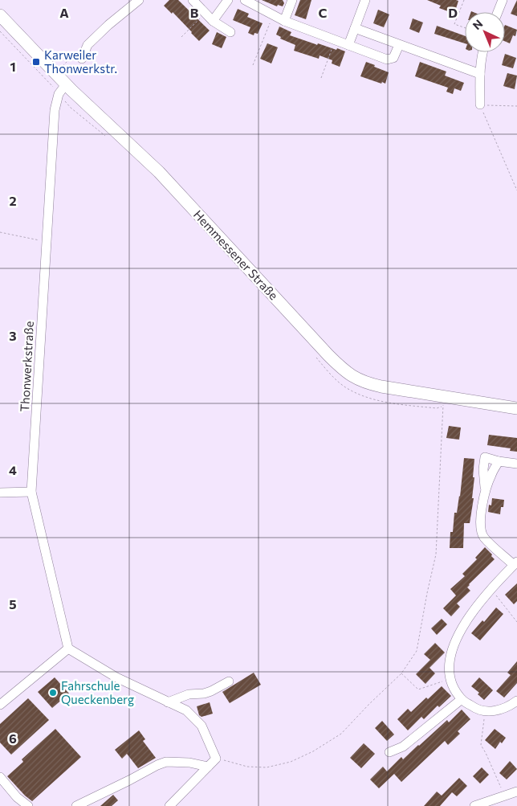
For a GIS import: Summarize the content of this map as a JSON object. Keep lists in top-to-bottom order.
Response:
{
  "streets": {
    "main road": ["Hemmessener Straße"],
    "street": ["Thonwerkstraße"]
  },
  "crossings": [
    ["Hemmessener Straße", "Thonwerkstraße"]
  ],
  "places": {
    "transit": ["Karweiler Thonwerkstr."],
    "other": ["Fahrschule Queckenberg"]
  },
  "north": "top left",
  "grid": {
    "columns": [
      "A",
      "B",
      "C",
      "D"
    ],
    "rows": [
      "1",
      "2",
      "3",
      "4",
      "5",
      "6"
    ]
  }
}
